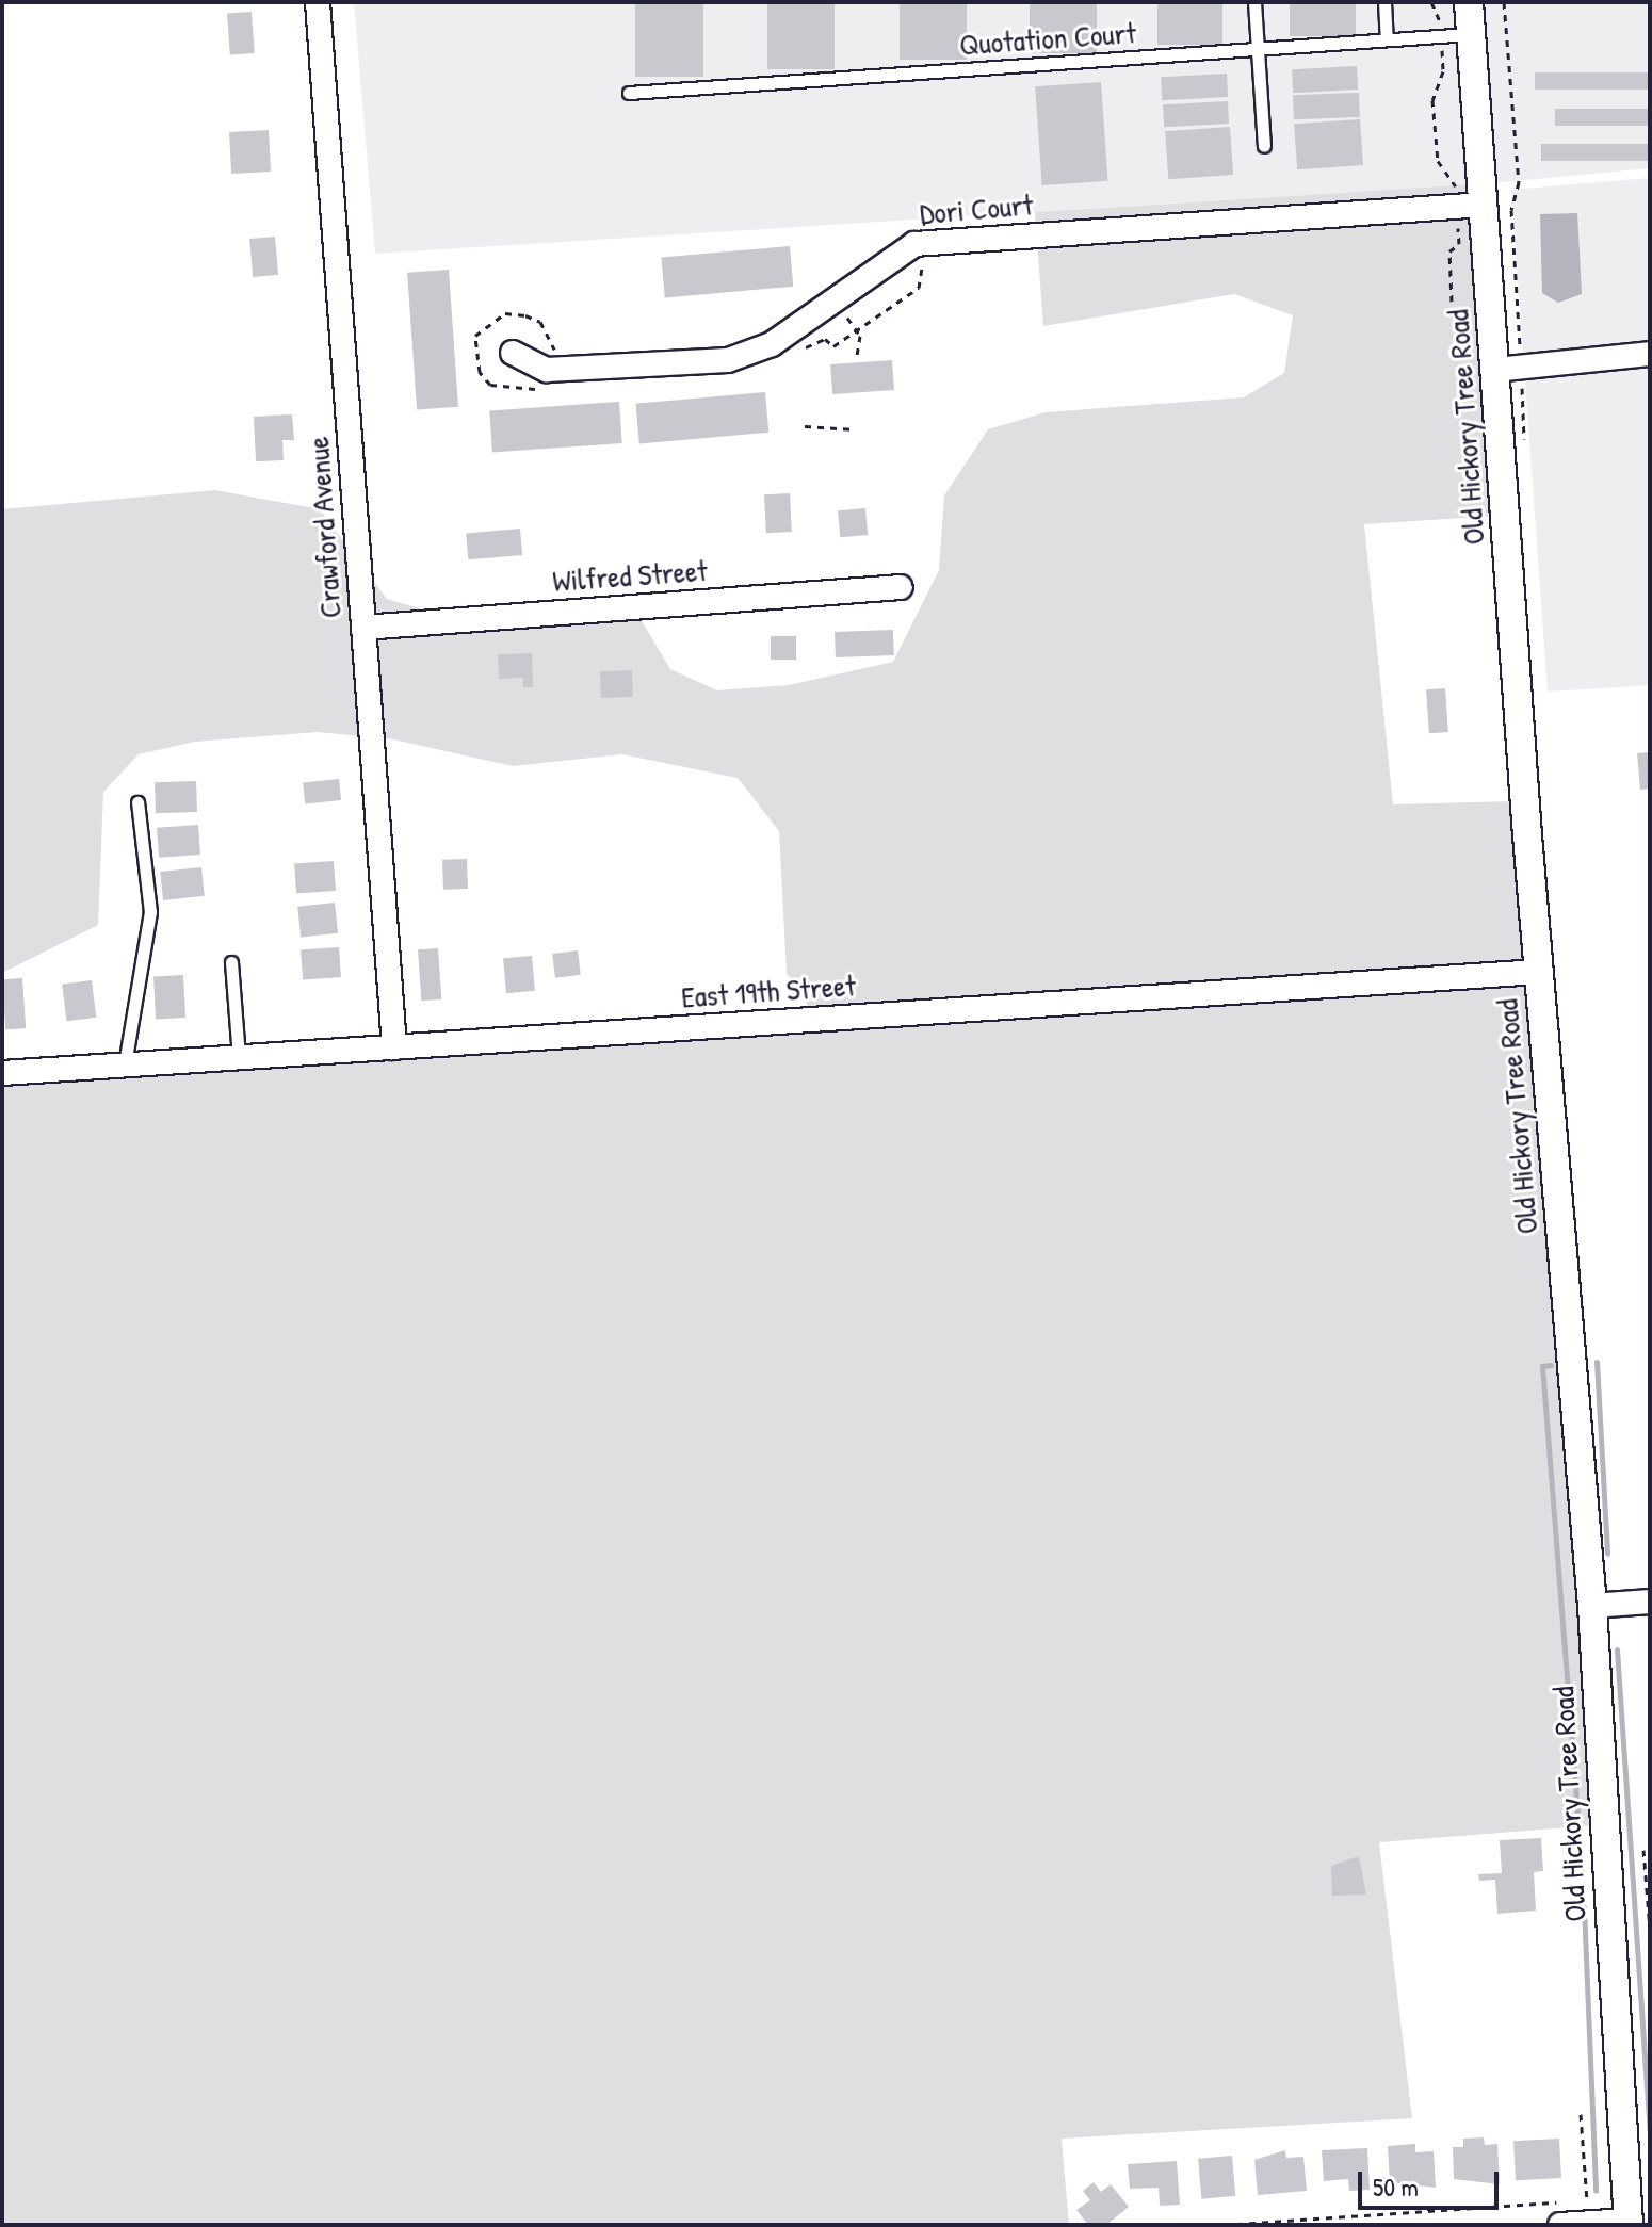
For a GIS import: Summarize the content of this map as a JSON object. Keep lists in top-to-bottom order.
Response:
{
  "streets": {
    "street": [
      "Dori Court",
      "Old Hickory Tree Road",
      "Crawford Avenue",
      "Wilfred Street",
      "East 19th Street"
    ],
    "lane": ["Quotation Court"]
  },
  "crossings": [
    ["Quotation Court", "Old Hickory Tree Road"],
    ["Dori Court", "Old Hickory Tree Road"],
    ["Old Hickory Tree Road", "East 19th Street"],
    ["Crawford Avenue", "Wilfred Street"],
    ["Crawford Avenue", "East 19th Street"]
  ],
  "scale_bar": "50 m"
}
